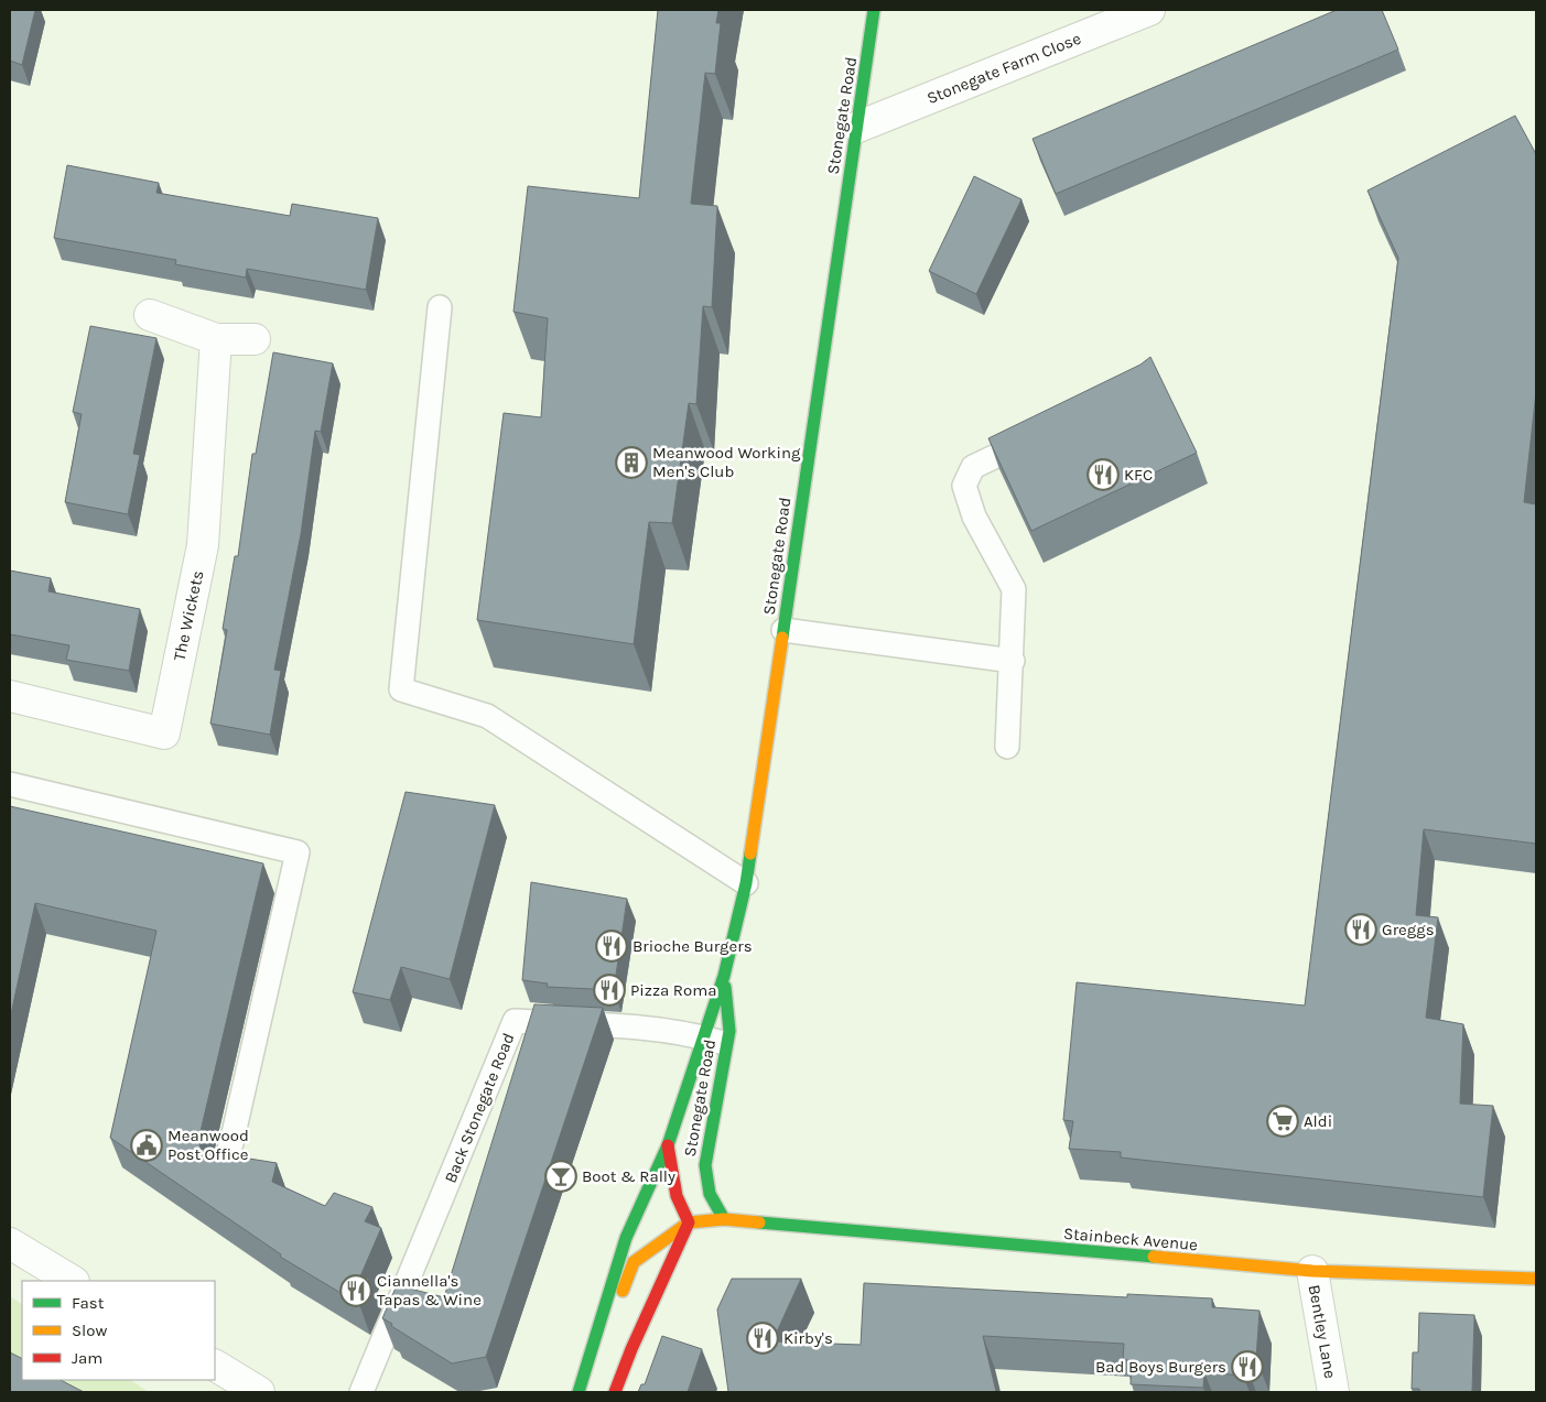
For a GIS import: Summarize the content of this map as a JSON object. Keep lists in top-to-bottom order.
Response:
{
  "streets": {
    "main road": ["Stonegate Road", "Stainbeck Avenue"],
    "street": ["Stonegate Farm Close", "The Wickets", "Bentley Lane"],
    "lane": ["Back Stonegate Road"]
  },
  "crossings": [
    ["Stonegate Farm Close", "Stonegate Road"],
    ["Stonegate Road", "Back Stonegate Road"],
    ["Stonegate Road", "Stainbeck Avenue"],
    ["Stainbeck Avenue", "Bentley Lane"]
  ],
  "places": {
    "building": ["Meanwood Working Men's Club"],
    "restaurant": [
      "KFC",
      "Greggs",
      "Brioche Burgers",
      "Pizza Roma",
      "Ciannella's Tapas & Wine",
      "Kirby's",
      "Bad Boys Burgers"
    ],
    "supermarket": ["Aldi"],
    "public building": ["Meanwood Post Office"],
    "bar": ["Boot & Rally"]
  },
  "legend": ["Fast", "Slow", "Jam"]
}
